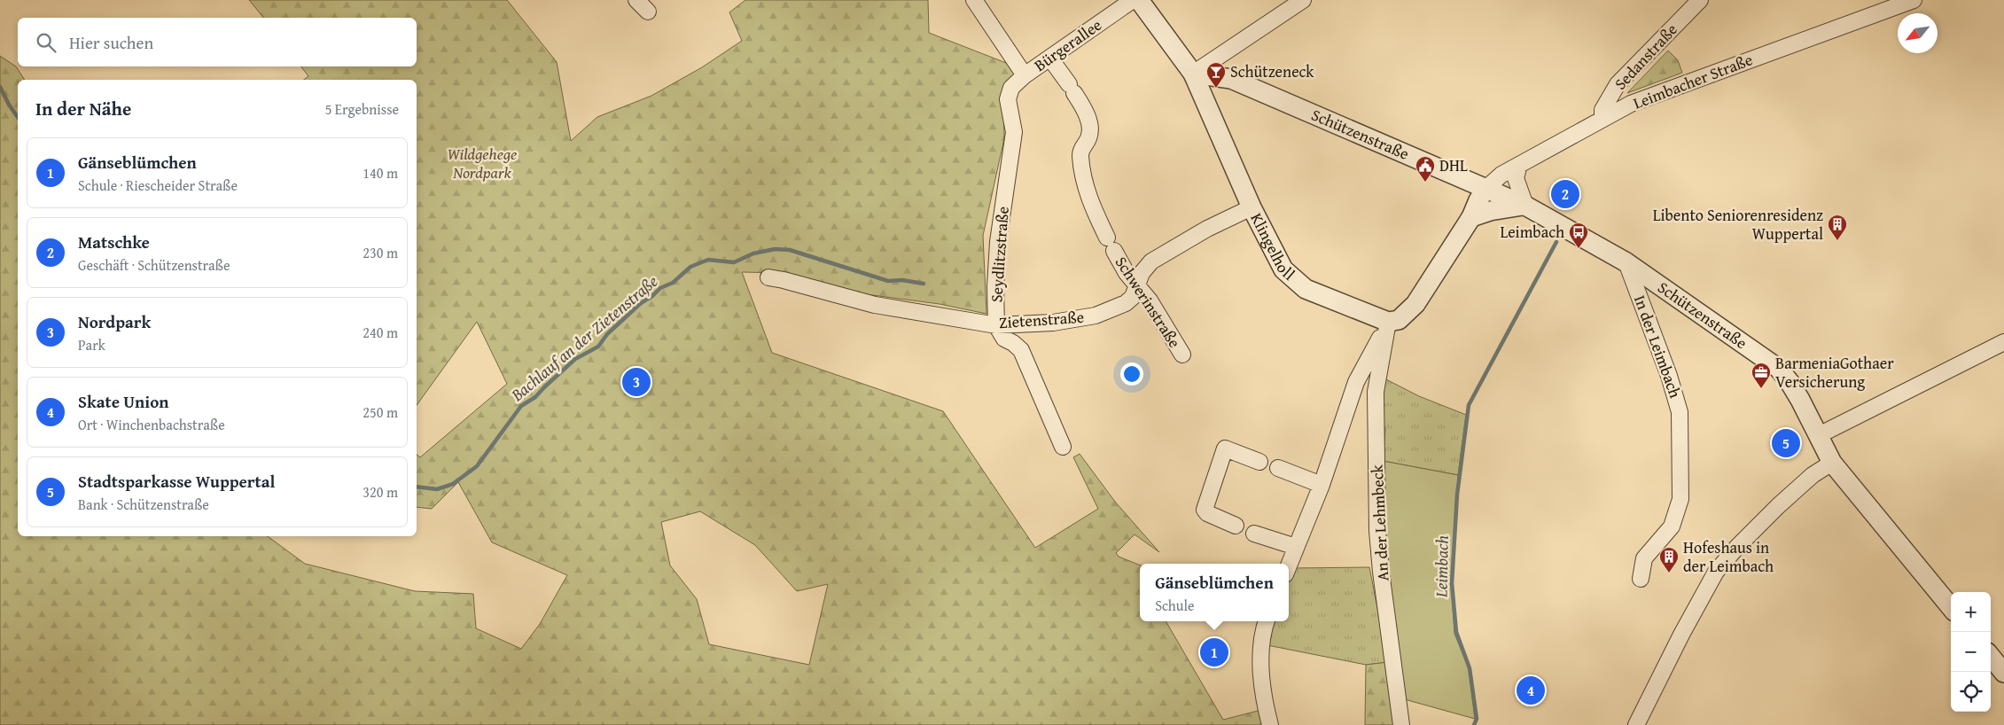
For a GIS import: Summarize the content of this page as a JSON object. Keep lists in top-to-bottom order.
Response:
{
  "streets": {
    "street": [
      "Bürgerallee",
      "Sedanstraße",
      "Leimbacher Straße",
      "Schützenstraße",
      "Klingelholl",
      "Seydlitzstraße",
      "Schwerinstraße",
      "Zietenstraße",
      "In der Leimbach",
      "An der Lehmbeck"
    ]
  },
  "crossings": [
    ["Bürgerallee", "Seydlitzstraße"],
    ["Bürgerallee", "Schwerinstraße"],
    ["Sedanstraße", "Leimbacher Straße"],
    ["Leimbacher Straße", "Schützenstraße"],
    ["Schützenstraße", "Klingelholl"],
    ["Schützenstraße", "In der Leimbach"],
    ["Klingelholl", "Zietenstraße"],
    ["Klingelholl", "An der Lehmbeck"],
    ["Seydlitzstraße", "Zietenstraße"],
    ["Schwerinstraße", "Zietenstraße"]
  ],
  "water": ["Bachlauf an der Zietenstraße", "Leimbach"],
  "parks": ["Wildgehege Nordpark"],
  "places": {
    "bar": ["Schützeneck"],
    "public building": ["DHL"],
    "building": ["Libento Seniorenresidenz Wuppertal", "Hofeshaus in der Leimbach"],
    "bus stop": ["Leimbach"],
    "office": ["BarmeniaGothaer Versicherung"]
  },
  "north": "bottom left",
  "page": {
    "search": "Hier suchen",
    "heading": ["In der Nähe", "5 Ergebnisse"],
    "list": [
      {
        "mark": "1",
        "name": "Gänseblümchen",
        "note": "Schule · Riescheider Straße",
        "value": "140 m"
      },
      {
        "mark": "2",
        "name": "Matschke",
        "note": "Geschäft · Schützenstraße",
        "value": "230 m"
      },
      {
        "mark": "3",
        "name": "Nordpark",
        "note": "Park",
        "value": "240 m"
      },
      {
        "mark": "4",
        "name": "Skate Union",
        "note": "Ort · Winchenbachstraße",
        "value": "250 m"
      },
      {
        "mark": "5",
        "name": "Stadtsparkasse Wuppertal",
        "note": "Bank · Schützenstraße",
        "value": "320 m"
      }
    ],
    "pins": [
      "2",
      "3",
      "5",
      "1",
      "4"
    ],
    "popup": ["Gänseblümchen", "Schule"],
    "map_buttons": ["+", "−"]
  }
}
